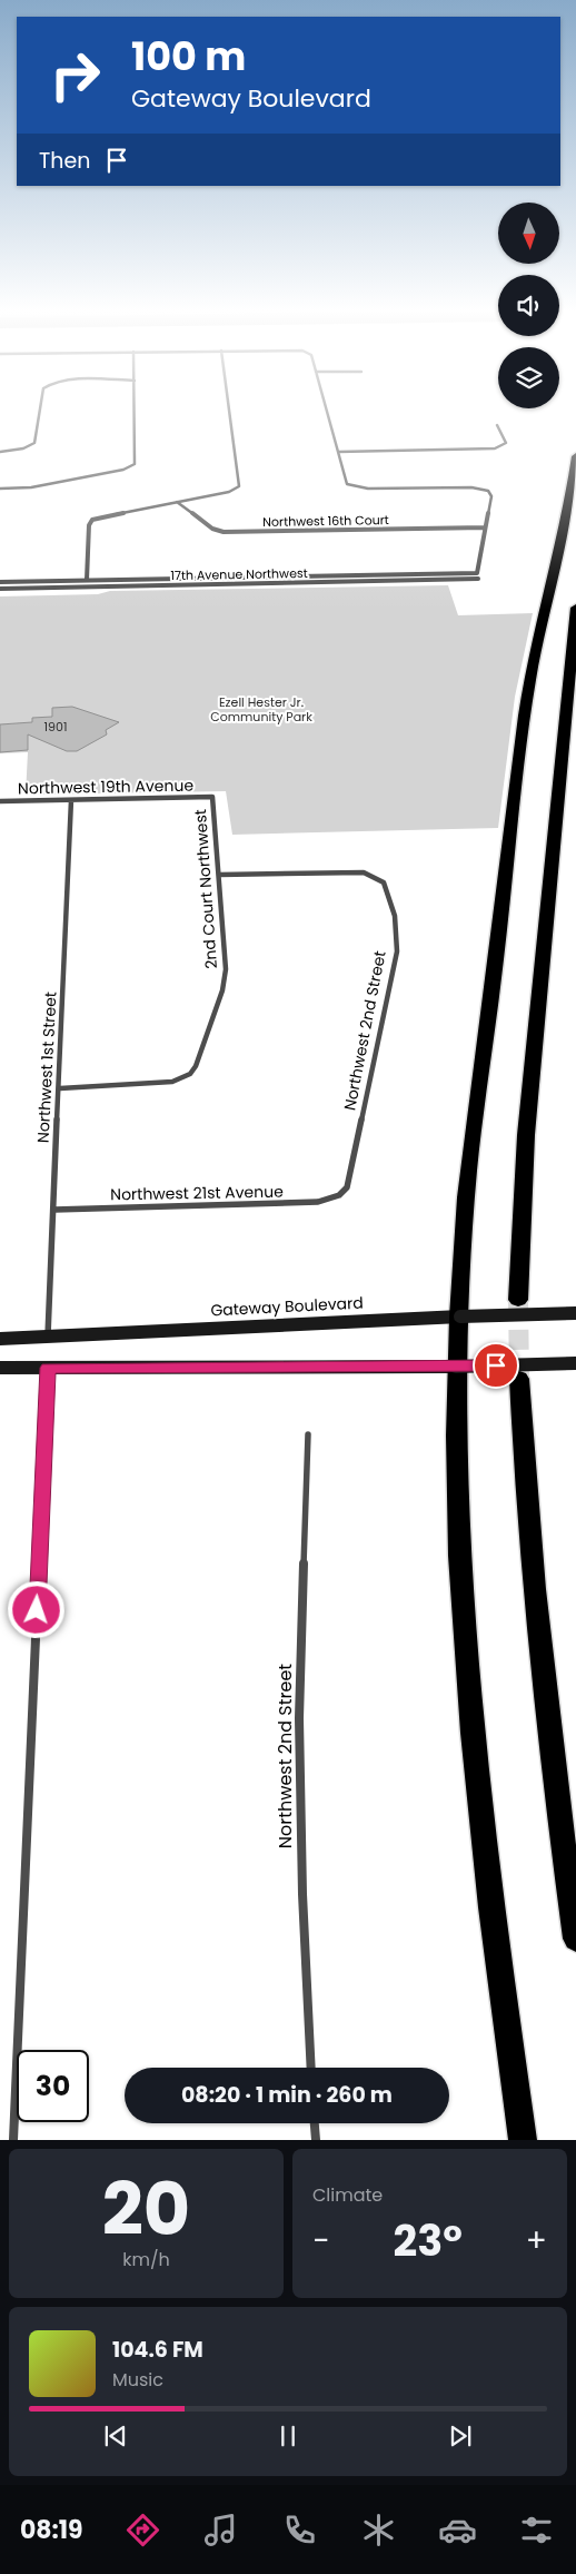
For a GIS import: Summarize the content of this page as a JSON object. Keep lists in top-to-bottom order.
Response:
{
  "streets": {
    "main road": ["Gateway Boulevard"],
    "street": [
      "Northwest 16th Court",
      "17th Avenue Northwest",
      "Northwest 19th Avenue",
      "2nd Court Northwest",
      "Northwest 2nd Street",
      "Northwest 1st Street",
      "Northwest 21st Avenue"
    ]
  },
  "crossings": [
    ["Northwest 16th Court", "17th Avenue Northwest"],
    ["Northwest 19th Avenue", "2nd Court Northwest"],
    ["Northwest 19th Avenue", "Northwest 1st Street"],
    ["2nd Court Northwest", "Northwest 2nd Street"],
    ["2nd Court Northwest", "Northwest 1st Street"],
    ["Northwest 2nd Street", "Northwest 21st Avenue"],
    ["Northwest 1st Street", "Northwest 21st Avenue"],
    ["Northwest 1st Street", "Gateway Boulevard"]
  ],
  "parks": ["Ezell Hester Jr. Community Park"],
  "house_numbers": ["1901"],
  "north": "bottom",
  "page": {
    "turn": ["100 m", "Gateway Boulevard"],
    "then": "Then",
    "limit": "30",
    "trip": "08:20 · 1 min · 260 m",
    "tile": [
      ["20", "km/h"],
      "Climate"
    ],
    "heat": ["−", "23°", "+"],
    "song": ["104.6 FM", "Music"],
    "tabs": "08:19"
  }
}
